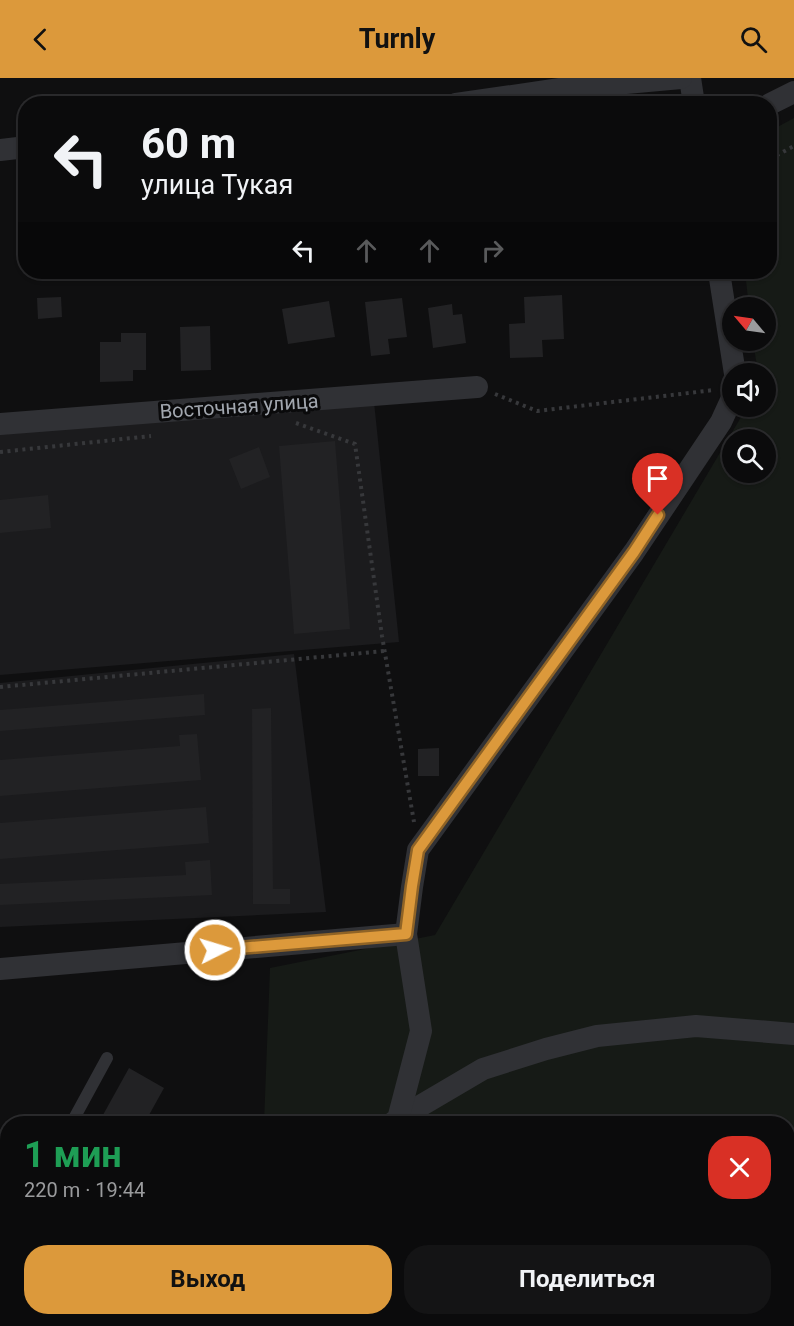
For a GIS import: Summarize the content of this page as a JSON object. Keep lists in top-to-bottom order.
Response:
{
  "streets": {
    "street": ["Восточная улица"]
  },
  "north": "top left",
  "page": {
    "header": "Turnly",
    "turn": ["60 m", "улица Тукая"],
    "heading": ["1 мин", "220 m · 19:44"],
    "buttons": ["Выход", "Поделиться"]
  }
}
